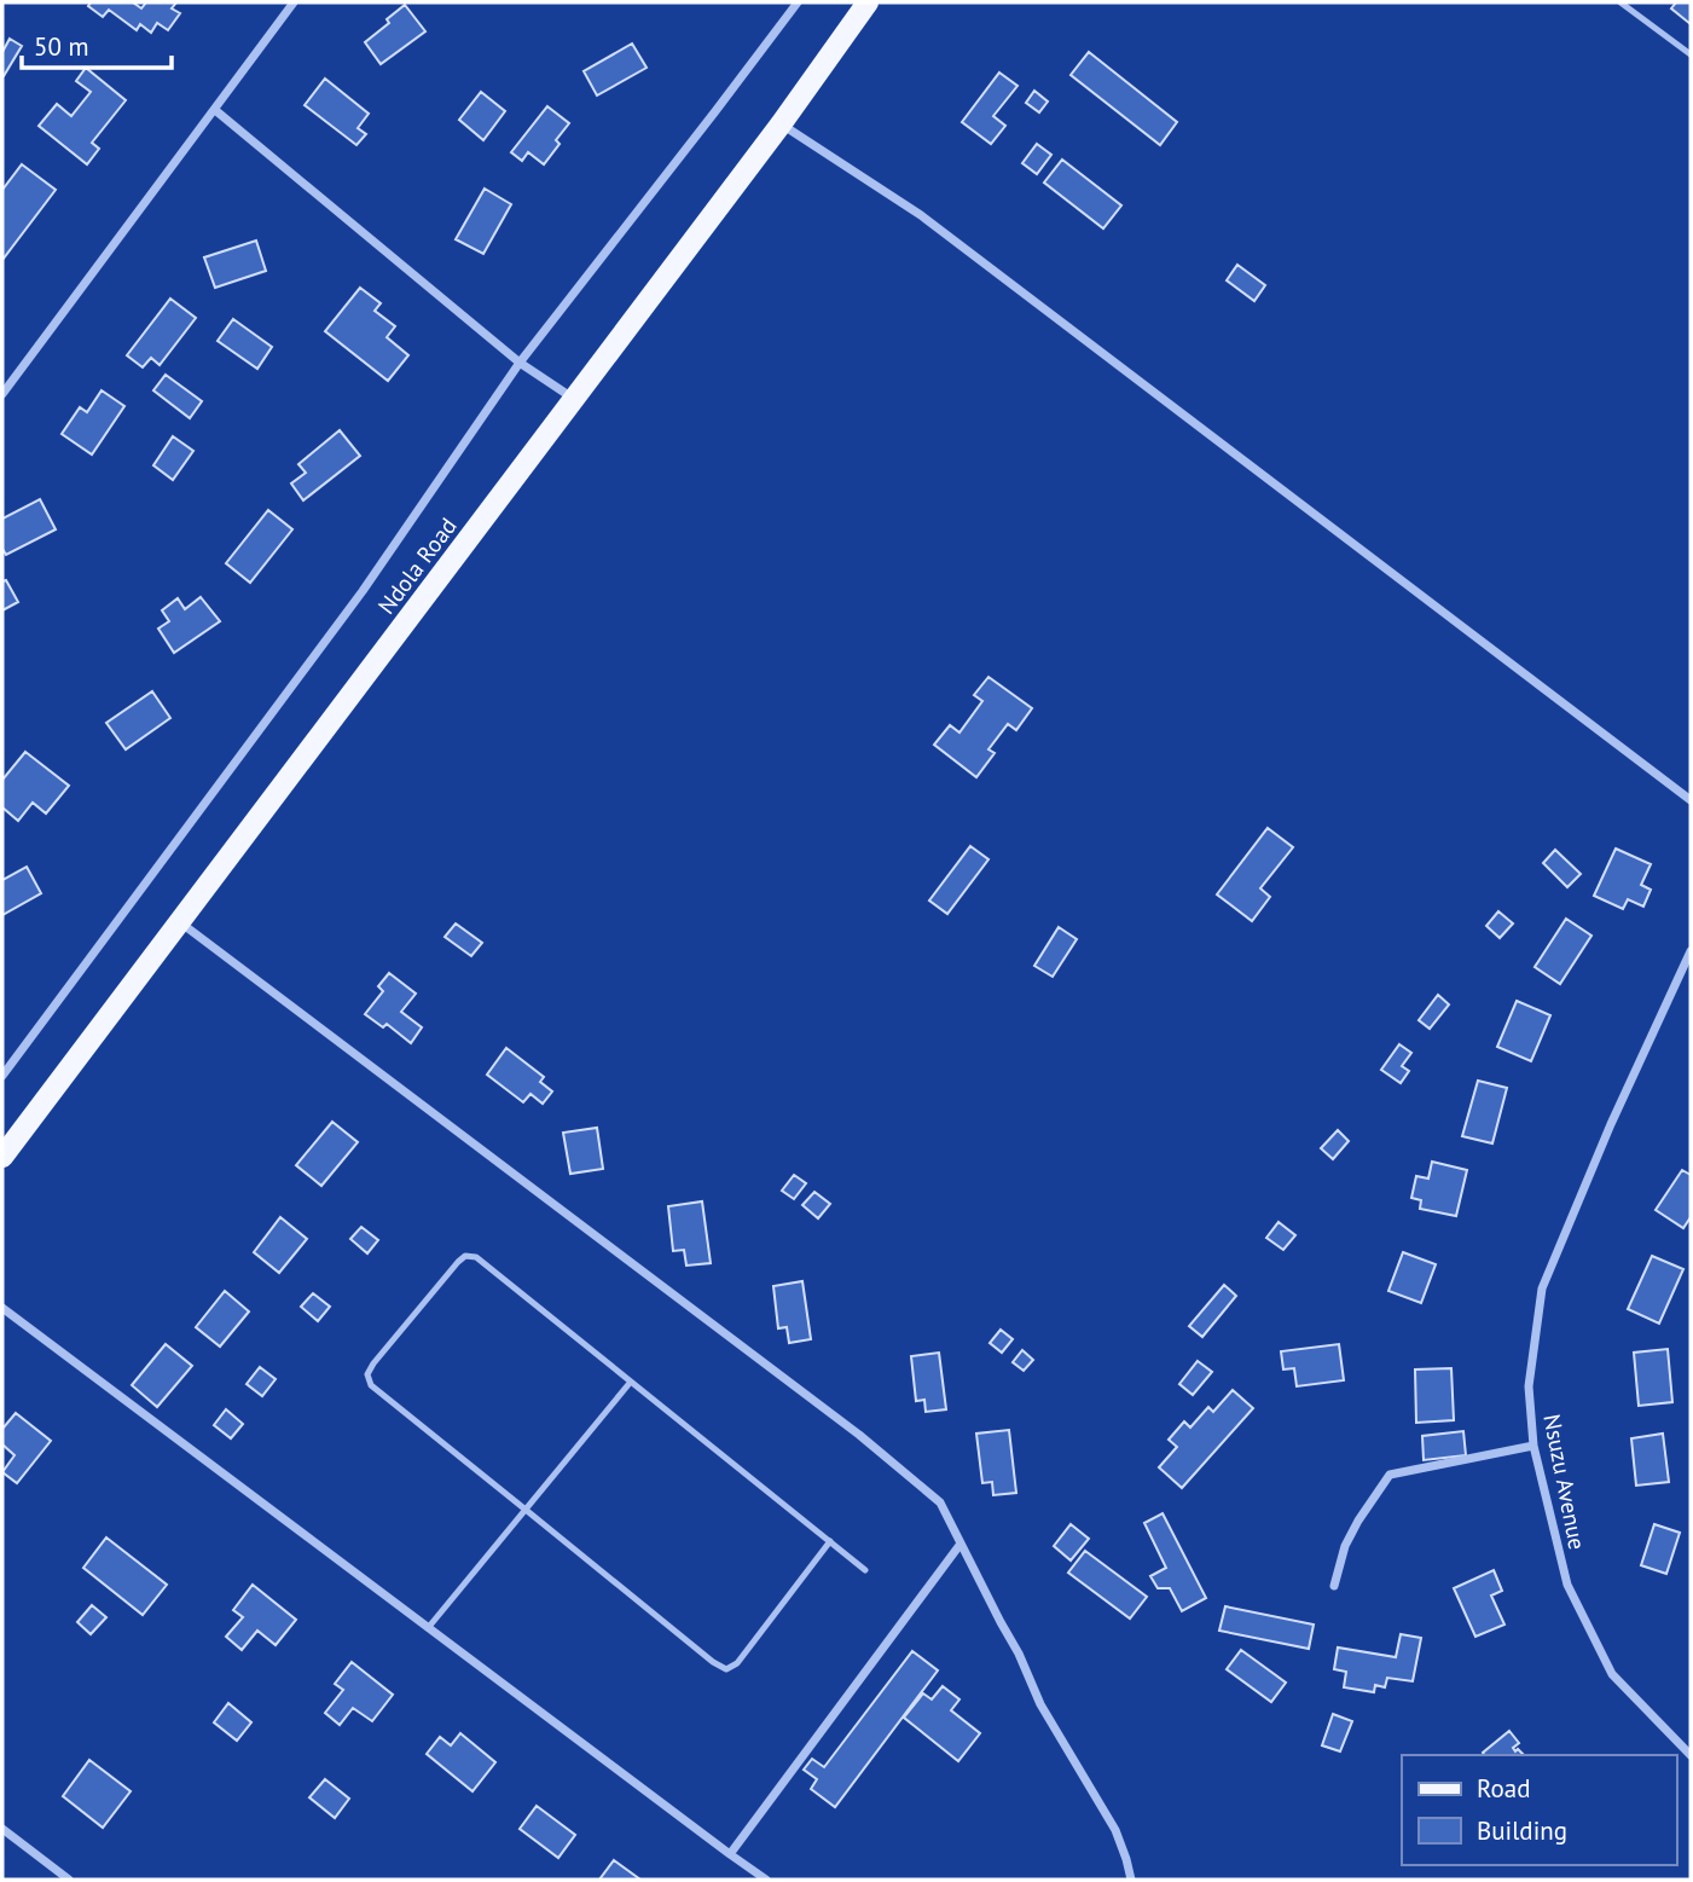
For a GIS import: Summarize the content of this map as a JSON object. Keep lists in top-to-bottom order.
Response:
{
  "streets": {
    "main road": ["Ndola Road"],
    "street": ["Nsuzu Avenue"]
  },
  "legend": ["Road", "Building"],
  "scale_bar": "50 m"
}
